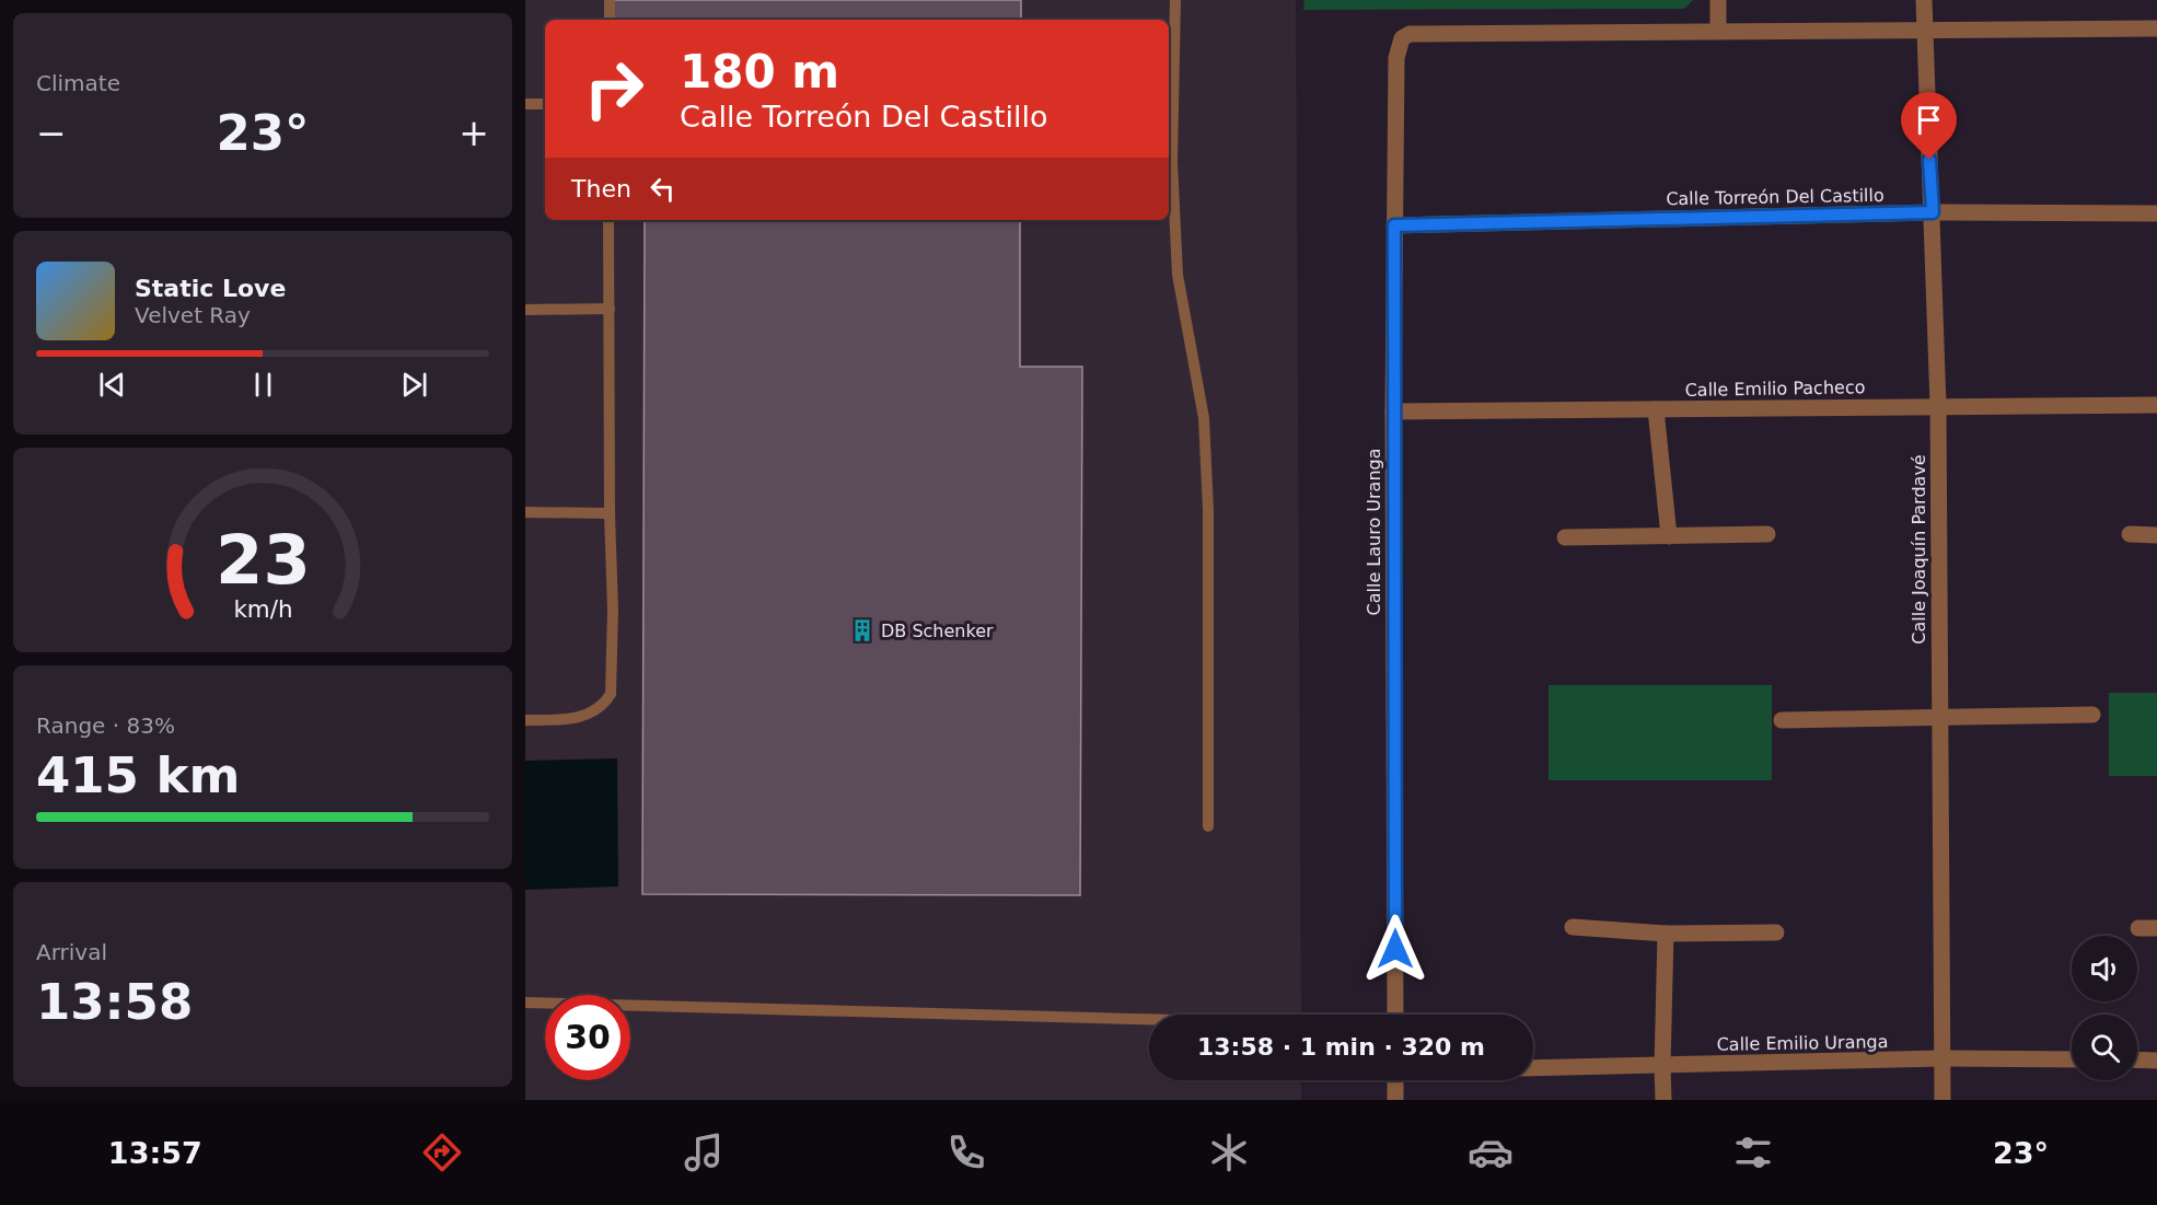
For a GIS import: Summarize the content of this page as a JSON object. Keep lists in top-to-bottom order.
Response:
{
  "streets": {
    "street": [
      "Calle Torreón Del Castillo",
      "Calle Emilio Pacheco",
      "Calle Lauro Uranga",
      "Calle Joaquín Pardavé",
      "Calle Emilio Uranga"
    ]
  },
  "crossings": [
    ["Calle Torreón Del Castillo", "Calle Lauro Uranga"],
    ["Calle Torreón Del Castillo", "Calle Joaquín Pardavé"],
    ["Calle Emilio Pacheco", "Calle Lauro Uranga"],
    ["Calle Emilio Pacheco", "Calle Joaquín Pardavé"],
    ["Calle Joaquín Pardavé", "Calle Emilio Uranga"]
  ],
  "places": {
    "building": ["DB Schenker"]
  },
  "page": {
    "tile": [
      "Climate",
      ["Range · 83%", "415 km"],
      ["Arrival", "13:58"]
    ],
    "turn": ["180 m", "Calle Torreón Del Castillo"],
    "heat": ["−", "23°", "+"],
    "then": "Then",
    "song": ["Static Love", "Velvet Ray"],
    "limit": "30",
    "trip": "13:58 · 1 min · 320 m",
    "tabs": ["13:57", "23°"],
    "gauge": ["23", "km/h"]
  }
}
